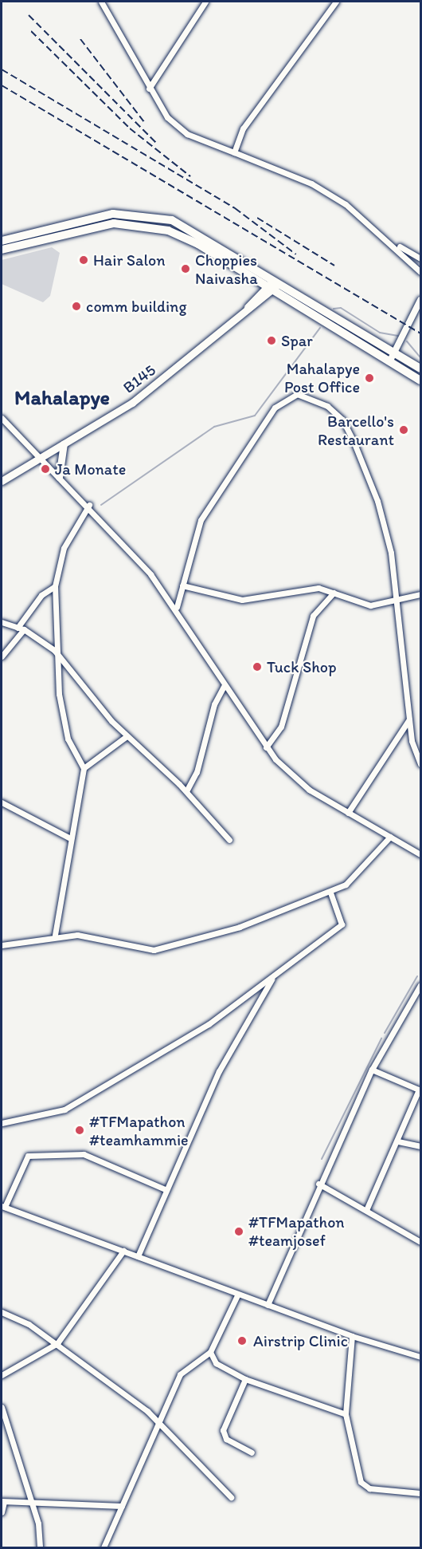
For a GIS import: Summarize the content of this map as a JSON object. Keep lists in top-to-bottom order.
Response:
{
  "streets": {
    "main road": ["B145"]
  },
  "districts": ["Mahalapye"],
  "places": [
    "Hair Salon",
    "Choppies Naivasha",
    "comm building",
    "Spar",
    "Mahalapye Post Office",
    "Barcello's Restaurant",
    "Ja Monate",
    "Tuck Shop",
    "#TFMapathon #teamhammie",
    "#TFMapathon #teamjosef",
    "Airstrip Clinic"
  ]
}
